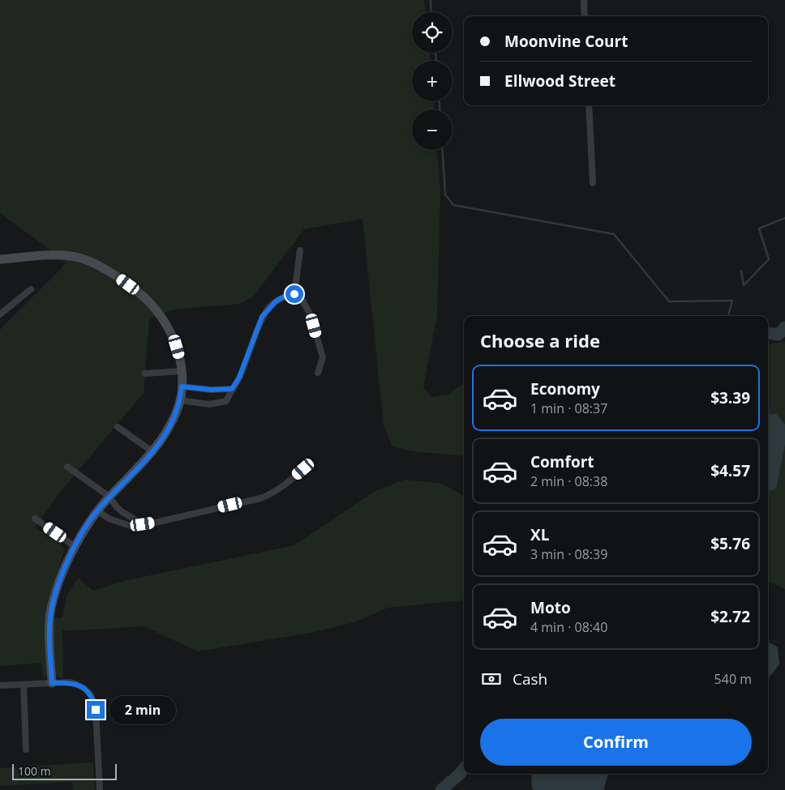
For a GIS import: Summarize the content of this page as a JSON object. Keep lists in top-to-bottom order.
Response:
{
  "scale_bar": "100 m",
  "page": {
    "map_buttons": ["+", "−"],
    "banner": ["Moonvine Court", "Ellwood Street"],
    "heading": "Choose a ride",
    "list": [
      {
        "name": "Economy",
        "note": "1 min · 08:37",
        "value": "$3.39"
      },
      {
        "name": "Comfort",
        "note": "2 min · 08:38",
        "value": "$4.57"
      },
      {
        "name": "XL",
        "note": "3 min · 08:39",
        "value": "$5.76"
      },
      {
        "name": "Moto",
        "note": "4 min · 08:40",
        "value": "$2.72"
      }
    ],
    "pay": ["Cash", "540 m"],
    "bubble": "2 min",
    "buttons": "Confirm",
    "scale": "100 m"
  }
}
